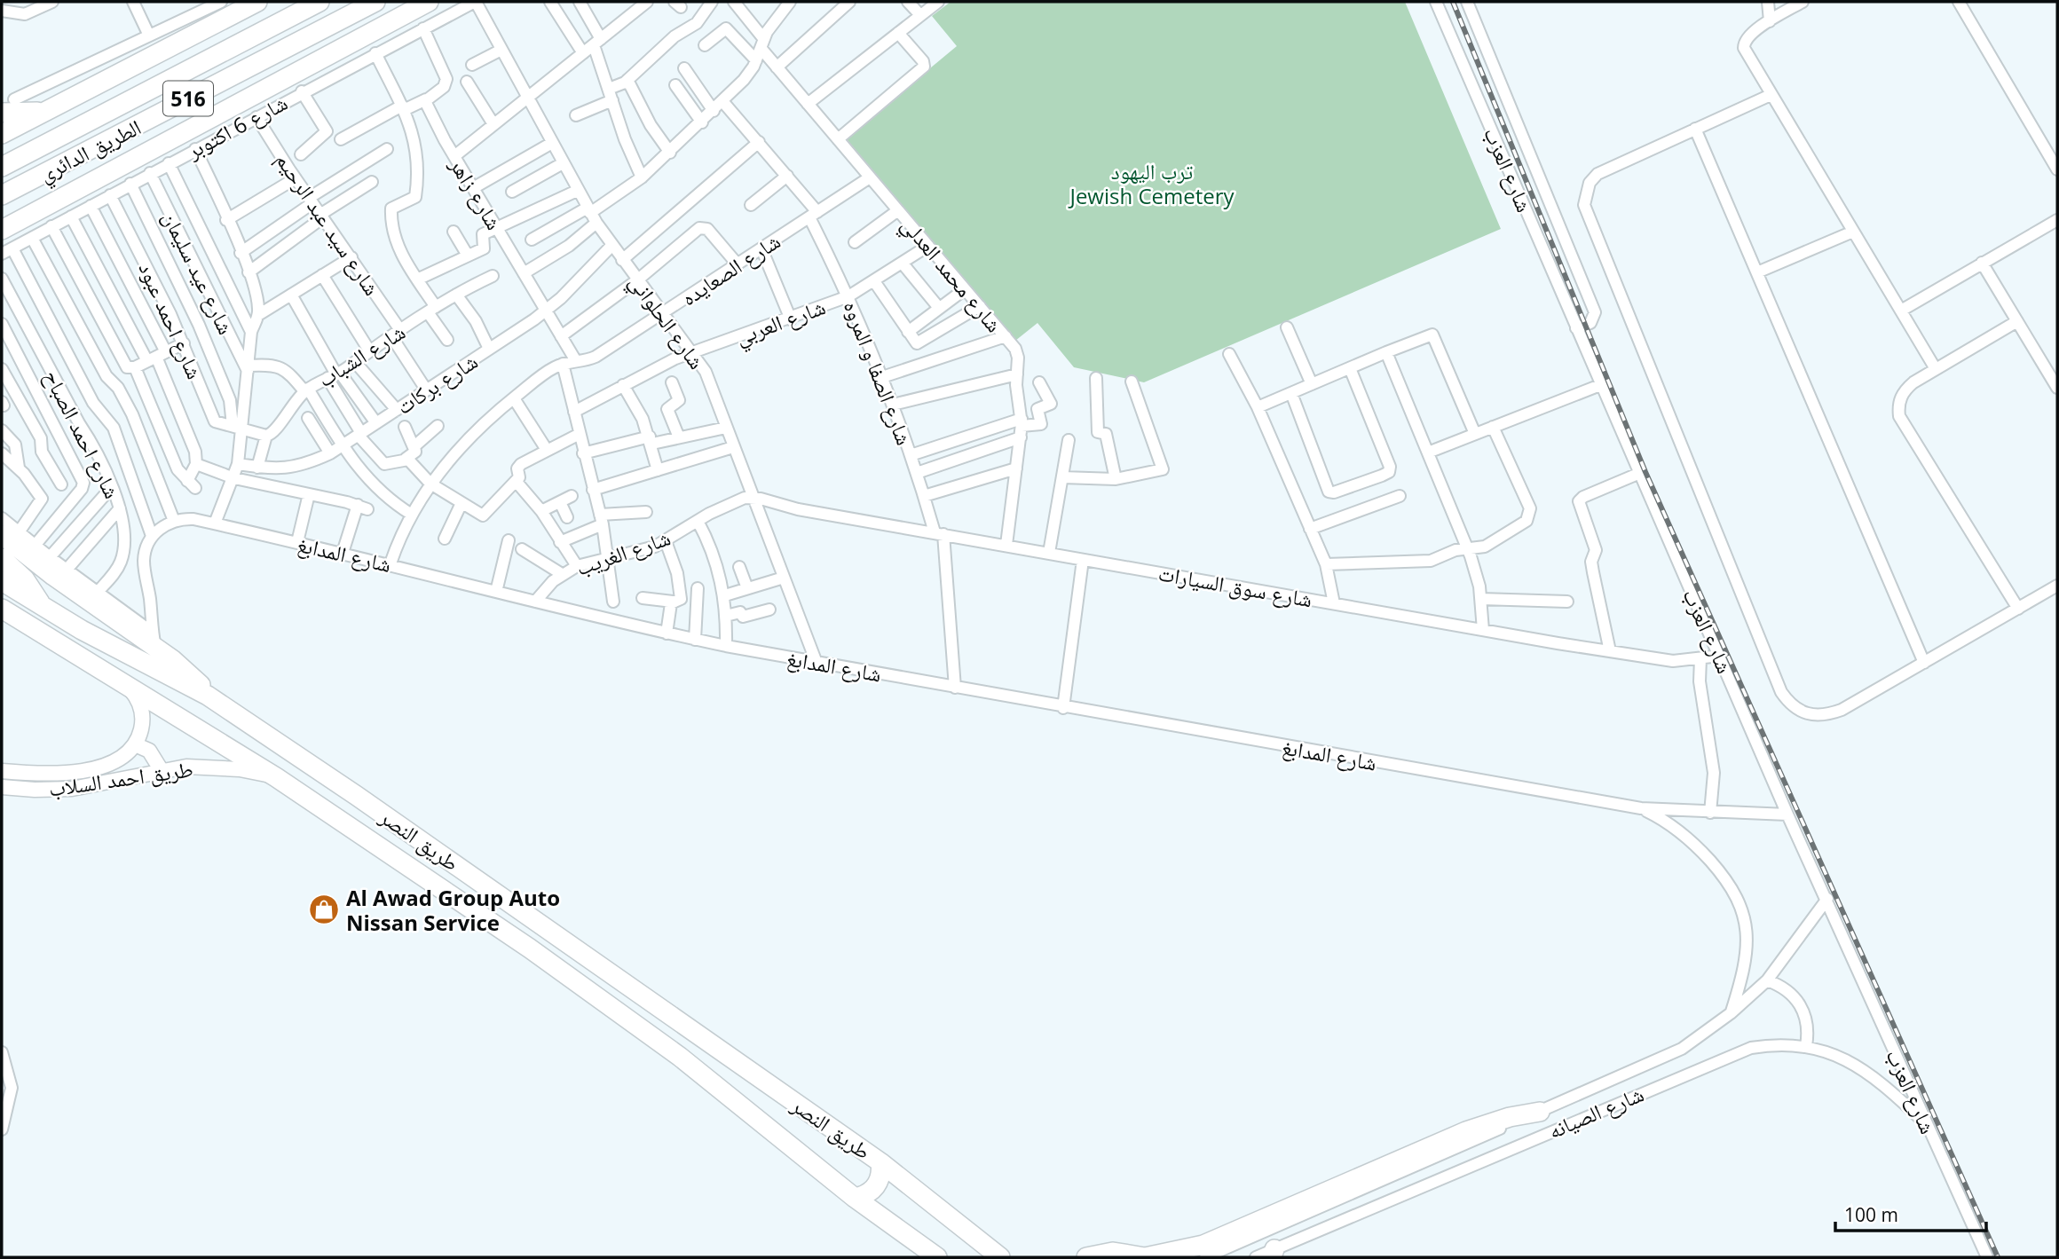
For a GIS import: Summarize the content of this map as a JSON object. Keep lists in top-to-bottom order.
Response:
{
  "streets": {
    "highway": ["516", "الطريق الدائري", "طريق النصر"],
    "street": [
      "شارع 6 اكتوبر",
      "شارع العزب",
      "شارع زاهر",
      "شارع سيد عبد الرحيم",
      "شارع الصعايده",
      "شارع عيد سليمان",
      "شارع محمد العدلي",
      "شارع احمد عبود",
      "شارع الحلواني",
      "شارع العربي",
      "شارع الشباب",
      "شارع الصفا و المروه",
      "شارع بركات",
      "شارع احمد الصباح",
      "شارع الغريب",
      "شارع المدابغ",
      "شارع سوق السيارات",
      "طريق احمد السلاب",
      "شارع الصيانه"
    ]
  },
  "crossings": [
    ["شارع 6 اكتوبر", "شارع سيد عبد الرحيم"],
    ["شارع 6 اكتوبر", "شارع عيد سليمان"],
    ["شارع 6 اكتوبر", "شارع احمد عبود"],
    ["شارع 6 اكتوبر", "شارع الحلواني"],
    ["شارع العزب", "شارع المدابغ"],
    ["شارع العزب", "شارع سوق السيارات"],
    ["شارع العزب", "شارع الصيانه"],
    ["شارع زاهر", "شارع الصعايده"],
    ["شارع زاهر", "شارع بركات"],
    ["شارع سيد عبد الرحيم", "شارع الشباب"],
    ["شارع سيد عبد الرحيم", "شارع بركات"],
    ["شارع الصعايده", "شارع محمد العدلي"],
    ["شارع الصعايده", "شارع الحلواني"],
    ["شارع الصعايده", "شارع الصفا و المروه"],
    ["شارع الصعايده", "شارع المدابغ"],
    ["شارع محمد العدلي", "شارع العربي"],
    ["شارع محمد العدلي", "شارع سوق السيارات"],
    ["شارع الحلواني", "شارع العربي"],
    ["شارع الحلواني", "شارع بركات"],
    ["شارع الحلواني", "شارع الغريب"],
    ["شارع الحلواني", "شارع المدابغ"],
    ["شارع الحلواني", "شارع سوق السيارات"],
    ["شارع العربي", "شارع الصفا و المروه"],
    ["شارع الصفا و المروه", "شارع المدابغ"],
    ["شارع الصفا و المروه", "شارع سوق السيارات"],
    ["شارع الغريب", "شارع المدابغ"],
    ["شارع الغريب", "شارع سوق السيارات"],
    ["شارع المدابغ", "شارع الصيانه"],
    ["طريق احمد السلاب", "طريق النصر"]
  ],
  "parks": ["ترب اليهود Jewish Cemetery"],
  "places": {
    "shop": ["Al Awad Group Auto Nissan Service"]
  },
  "scale_bar": "100 m"
}
